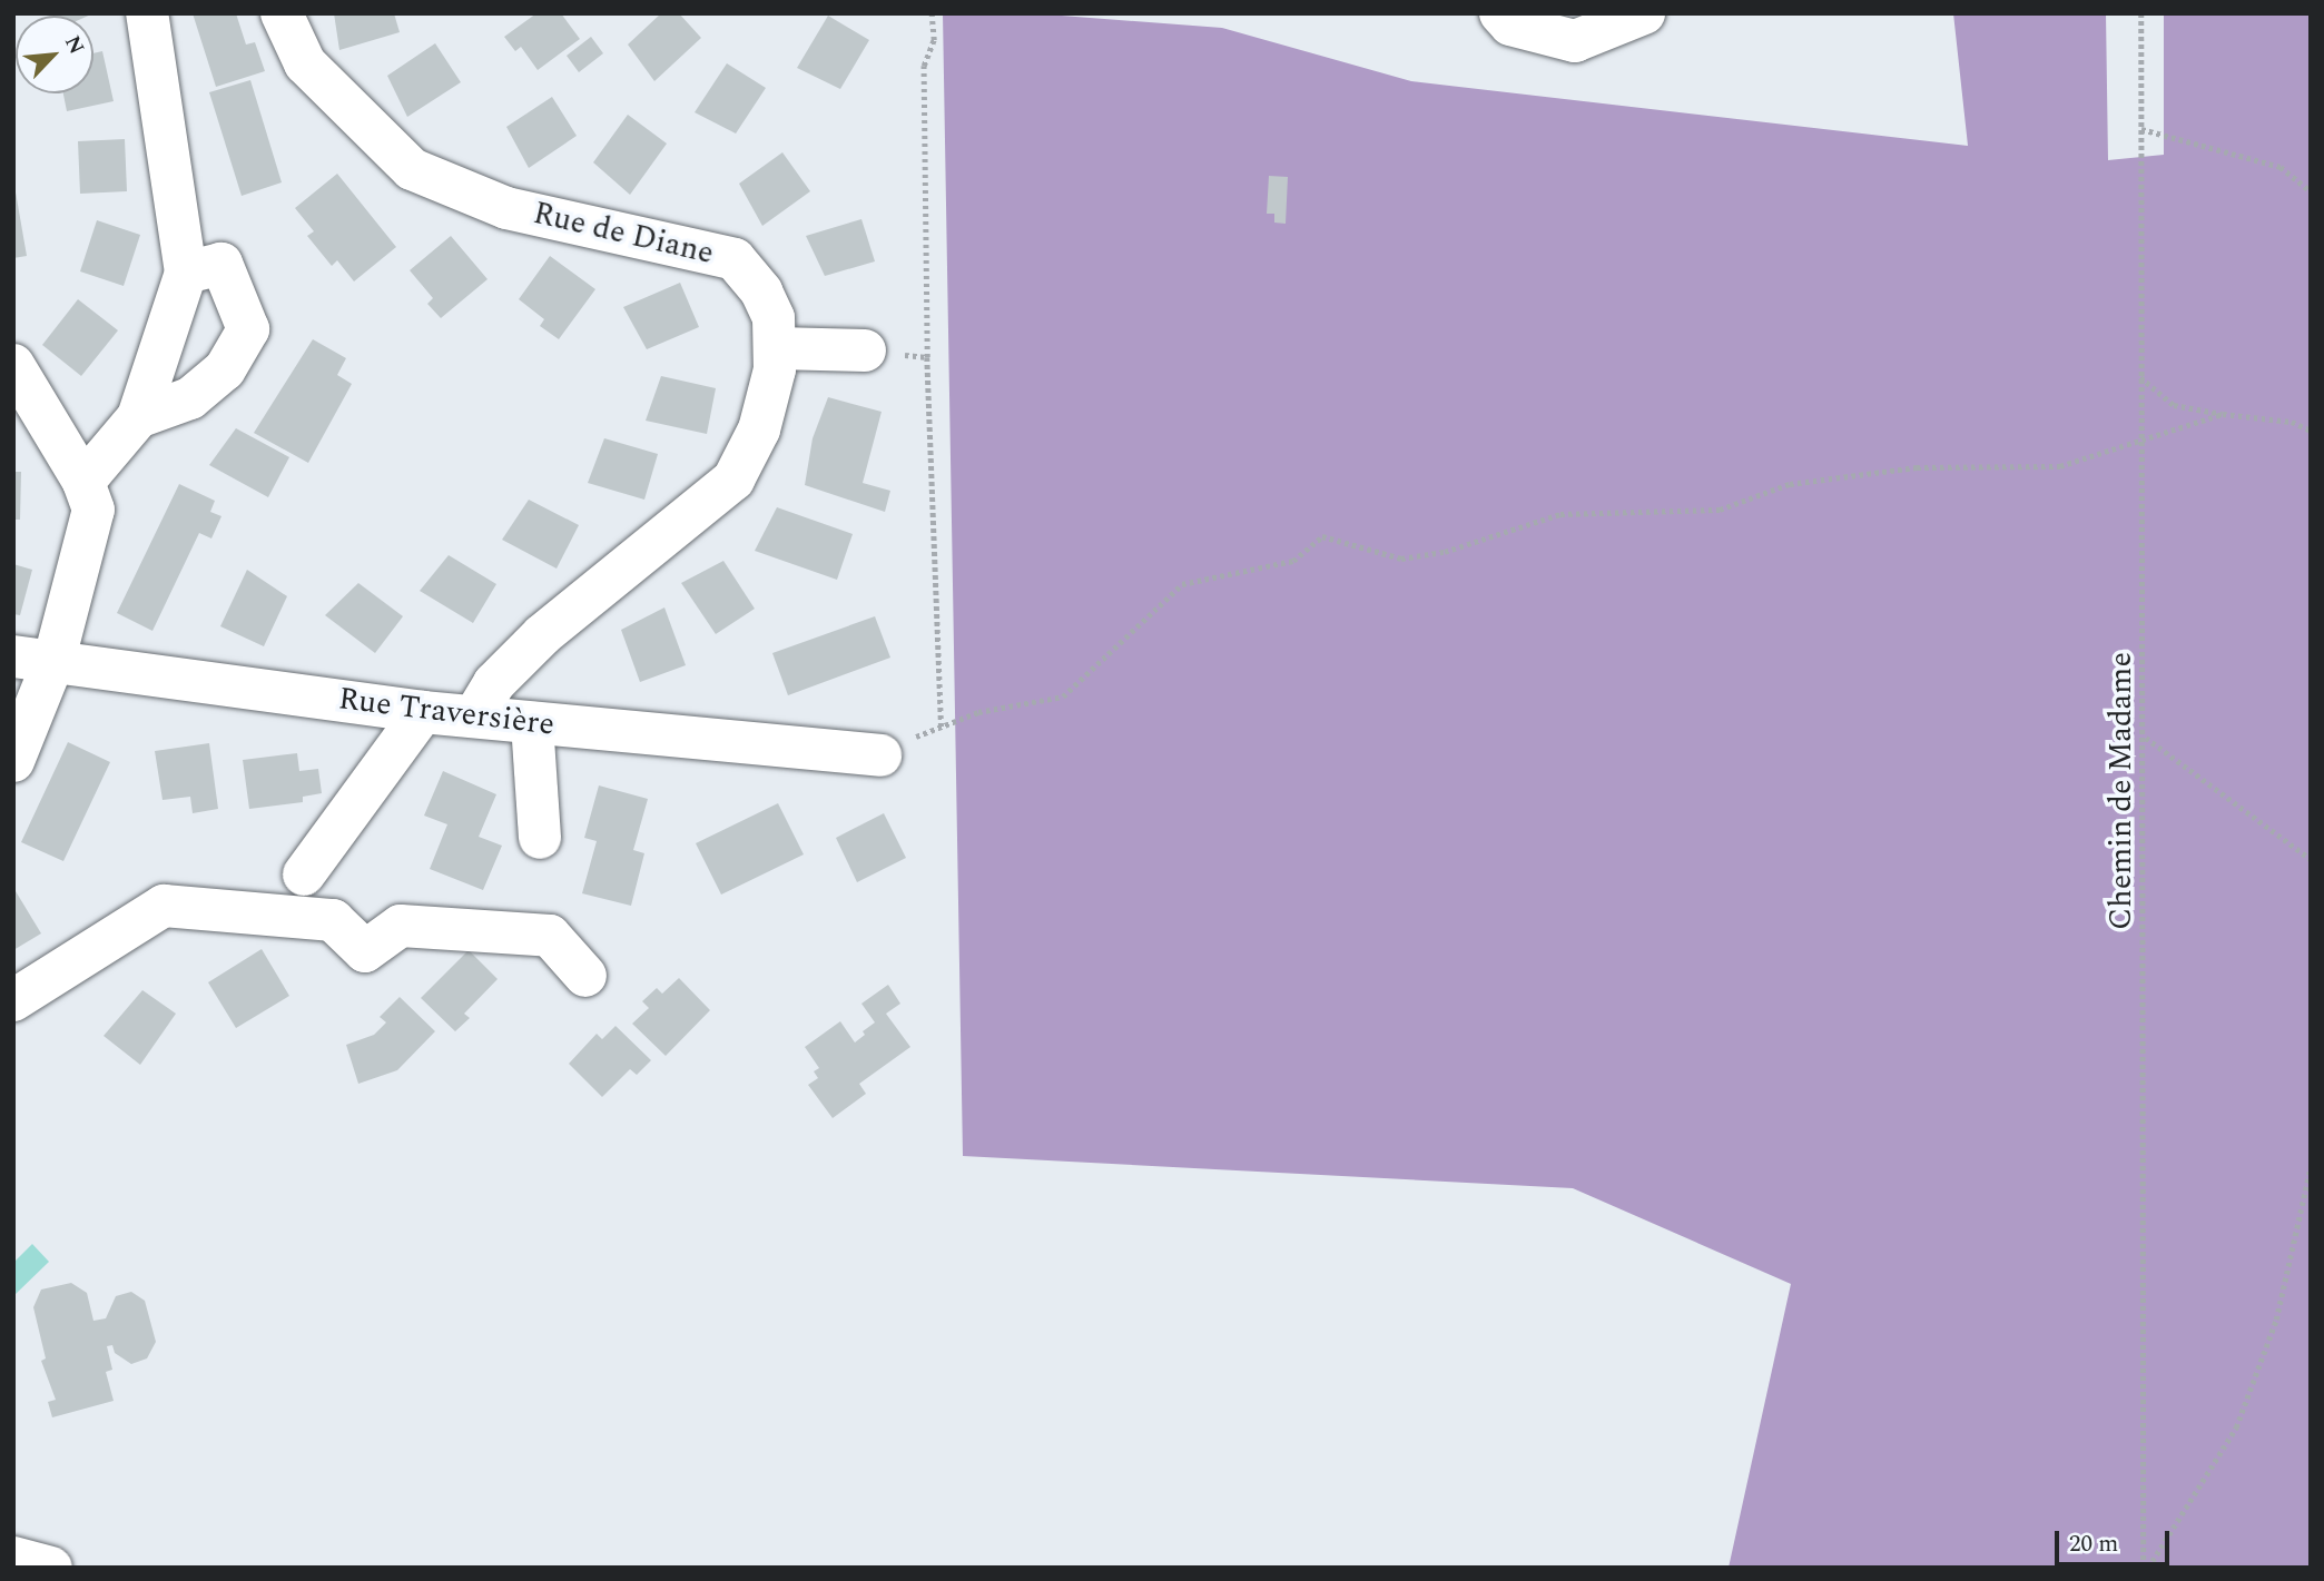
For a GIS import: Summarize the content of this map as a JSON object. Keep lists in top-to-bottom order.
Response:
{
  "streets": {
    "street": ["Rue de Diane", "Rue Traversière"],
    "path": ["Chemin de Madame"]
  },
  "crossings": [
    ["Rue de Diane", "Rue Traversière"]
  ],
  "scale_bar": "20 m",
  "north": "top right"
}
